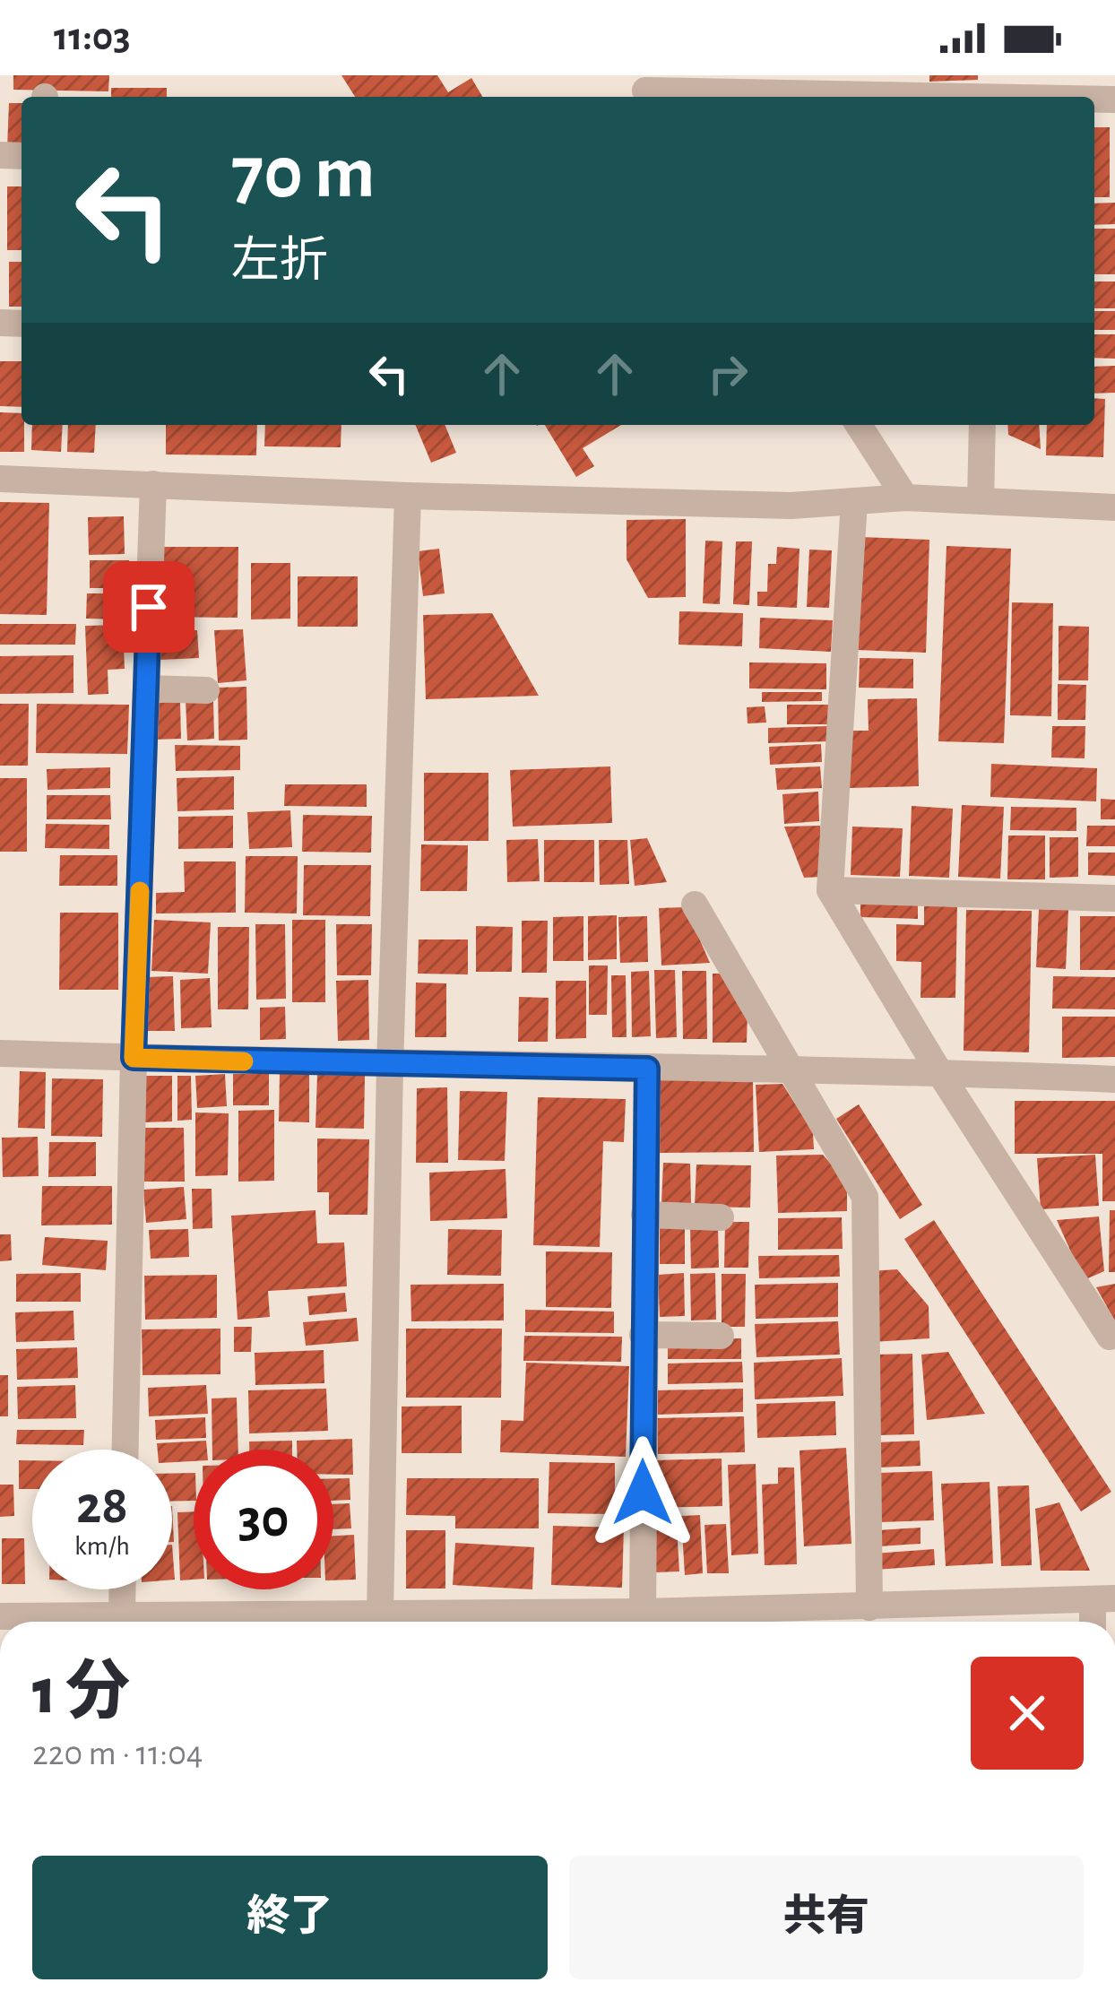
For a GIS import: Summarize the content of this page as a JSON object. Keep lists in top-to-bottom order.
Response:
{
  "page": {
    "status": "11:03",
    "turn": ["70 m", "左折"],
    "speed": "28 km/h",
    "limit": "30",
    "heading": ["1 分", "220 m · 11:04"],
    "buttons": ["終了", "共有"]
  }
}
